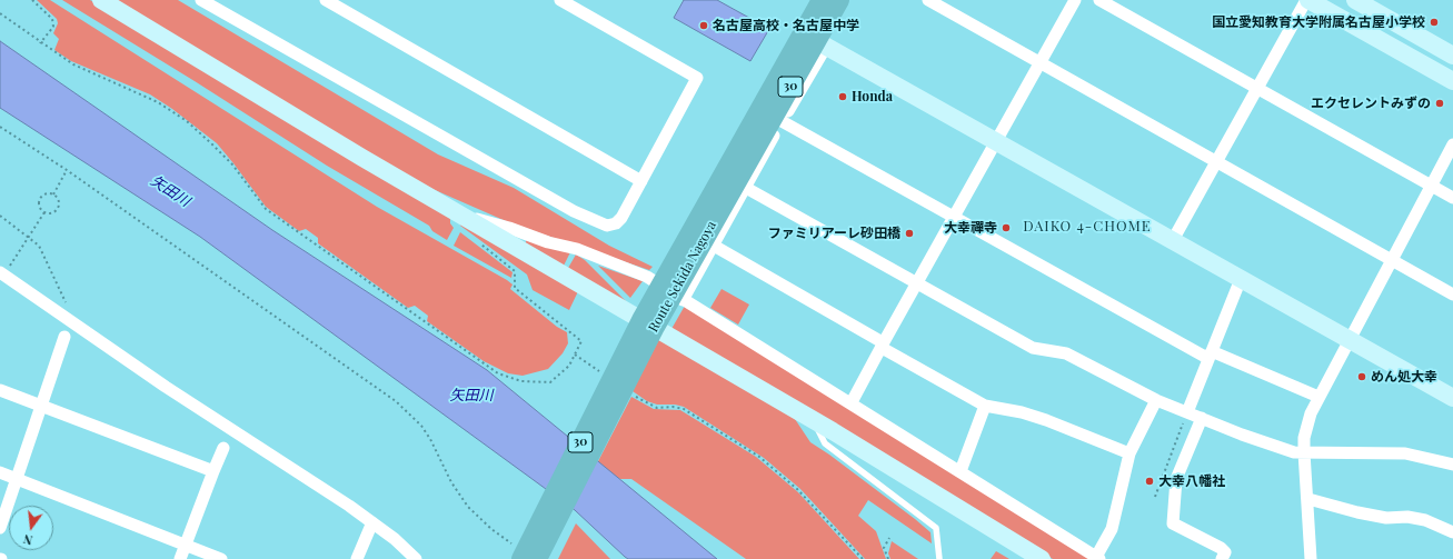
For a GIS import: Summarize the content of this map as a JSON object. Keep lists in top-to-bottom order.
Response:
{
  "streets": {
    "main road": ["30", "Route Sekida Nagoya"]
  },
  "districts": ["DAIKO 4-CHOME"],
  "water": ["矢田川"],
  "places": [
    "国立愛知教育大学附属名古屋小学校",
    "名古屋高校・名古屋中学",
    "Honda",
    "エクセレントみずの",
    "大幸禪寺",
    "ファミリアーレ砂田橋",
    "めん処大幸",
    "大幸八幡社"
  ],
  "north": "bottom"
}
